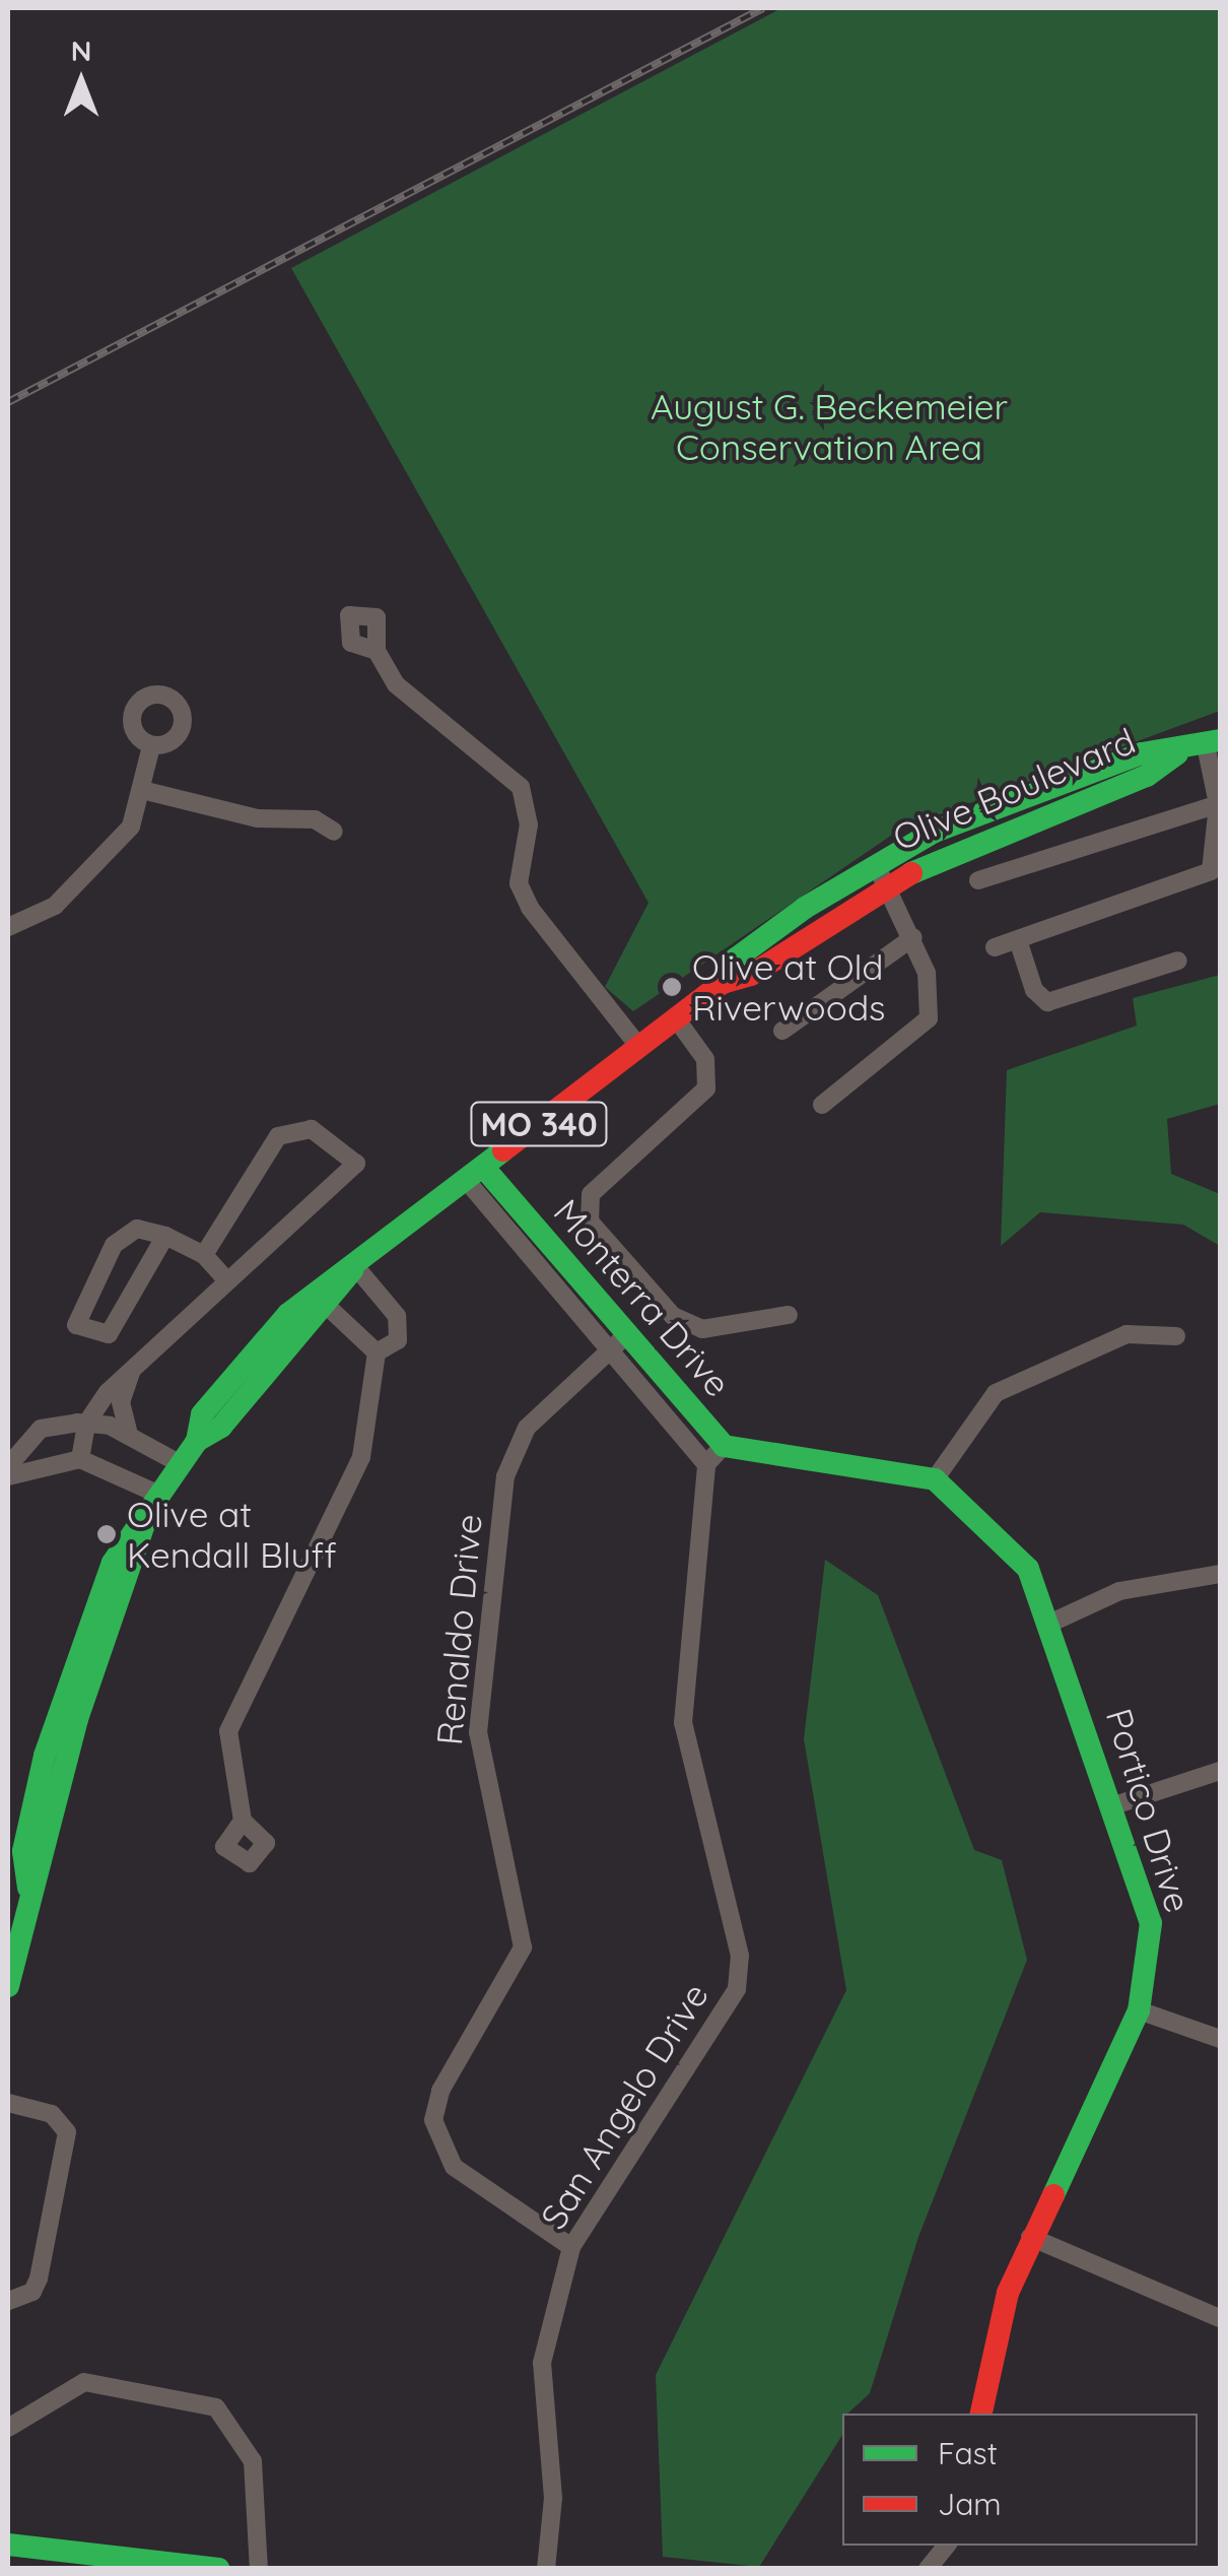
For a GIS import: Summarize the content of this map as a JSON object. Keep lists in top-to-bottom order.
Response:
{
  "streets": {
    "main road": [
      "Olive Boulevard",
      "MO 340",
      "Monterra Drive",
      "Portico Drive"
    ],
    "street": ["Renaldo Drive", "San Angelo Drive"]
  },
  "crossings": [
    ["Olive Boulevard", "Monterra Drive"],
    ["Monterra Drive", "Renaldo Drive"],
    ["Monterra Drive", "Portico Drive"],
    ["Monterra Drive", "San Angelo Drive"],
    ["Renaldo Drive", "San Angelo Drive"]
  ],
  "parks": ["August G. Beckemeier Conservation Area"],
  "places": ["Olive at Old Riverwoods", "Olive at Kendall Bluff"],
  "legend": ["Fast", "Jam"],
  "north": "top"
}
